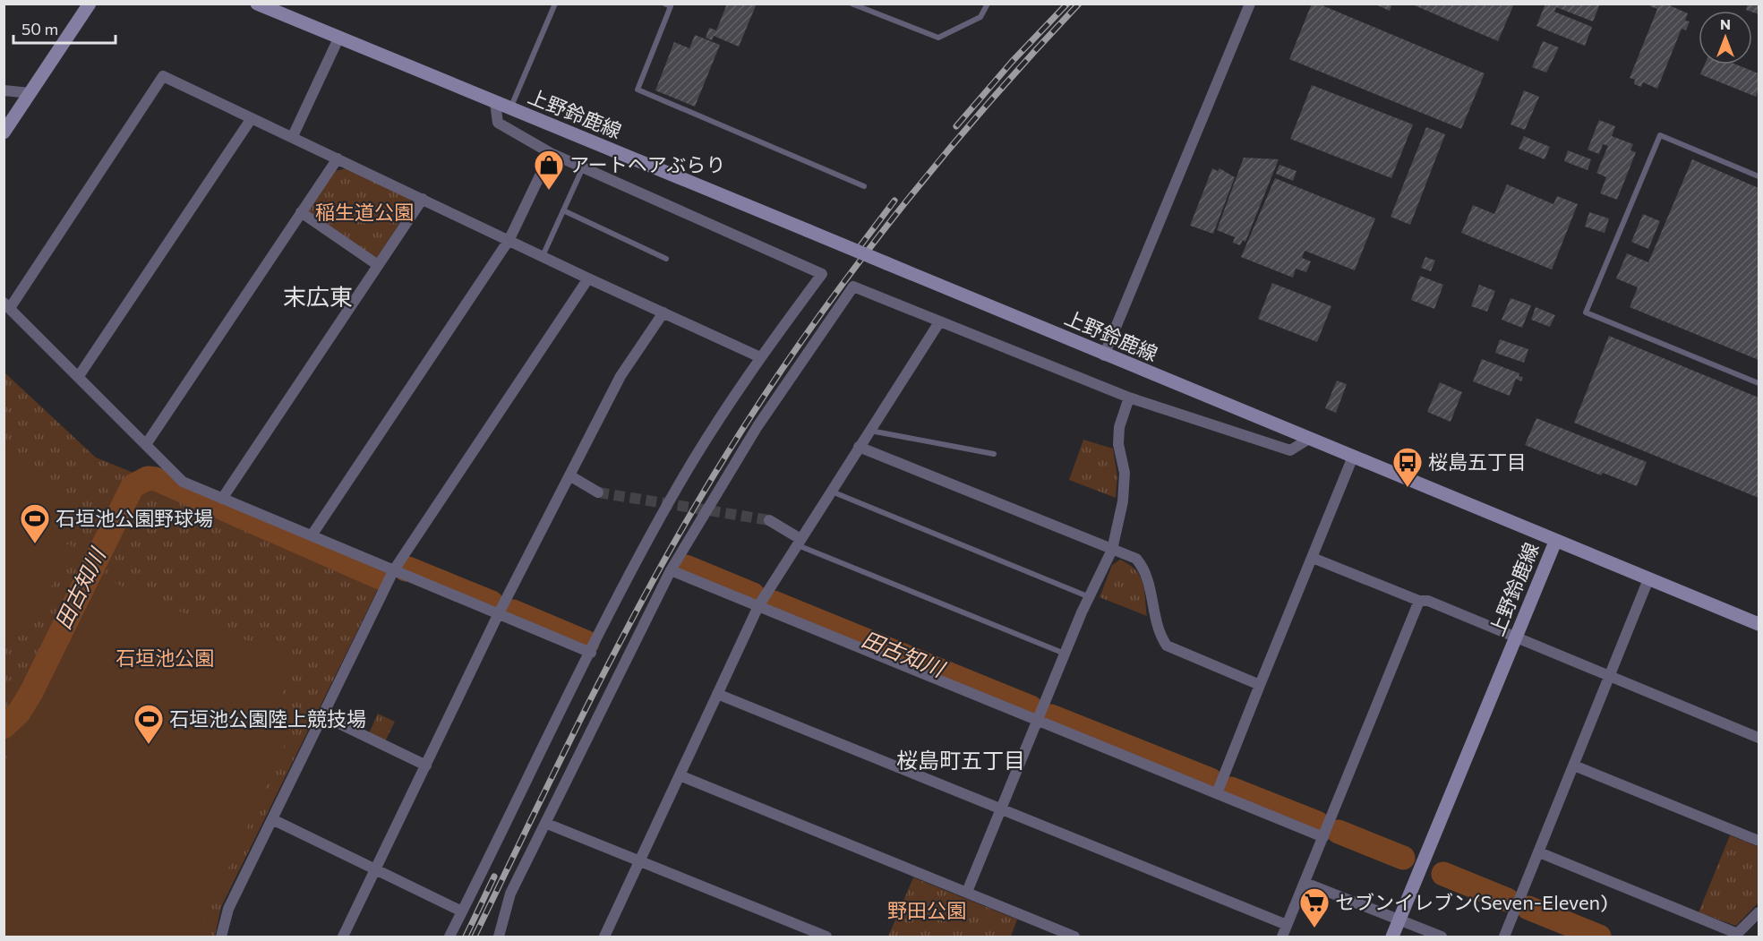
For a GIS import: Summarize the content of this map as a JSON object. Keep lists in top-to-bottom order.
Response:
{
  "streets": {
    "main road": ["上野鈴鹿線"]
  },
  "districts": ["末広東", "桜島町五丁目"],
  "water": ["田古知川"],
  "parks": ["稲生道公園", "石垣池公園", "野田公園"],
  "places": {
    "shop": ["アートヘアぶらり"],
    "bus stop": ["桜島五丁目"],
    "sports": ["石垣池公園野球場", "石垣池公園陸上競技場"],
    "supermarket": ["セブンイレブン(Seven-Eleven)"]
  },
  "scale_bar": "50 m",
  "north": "top"
}
